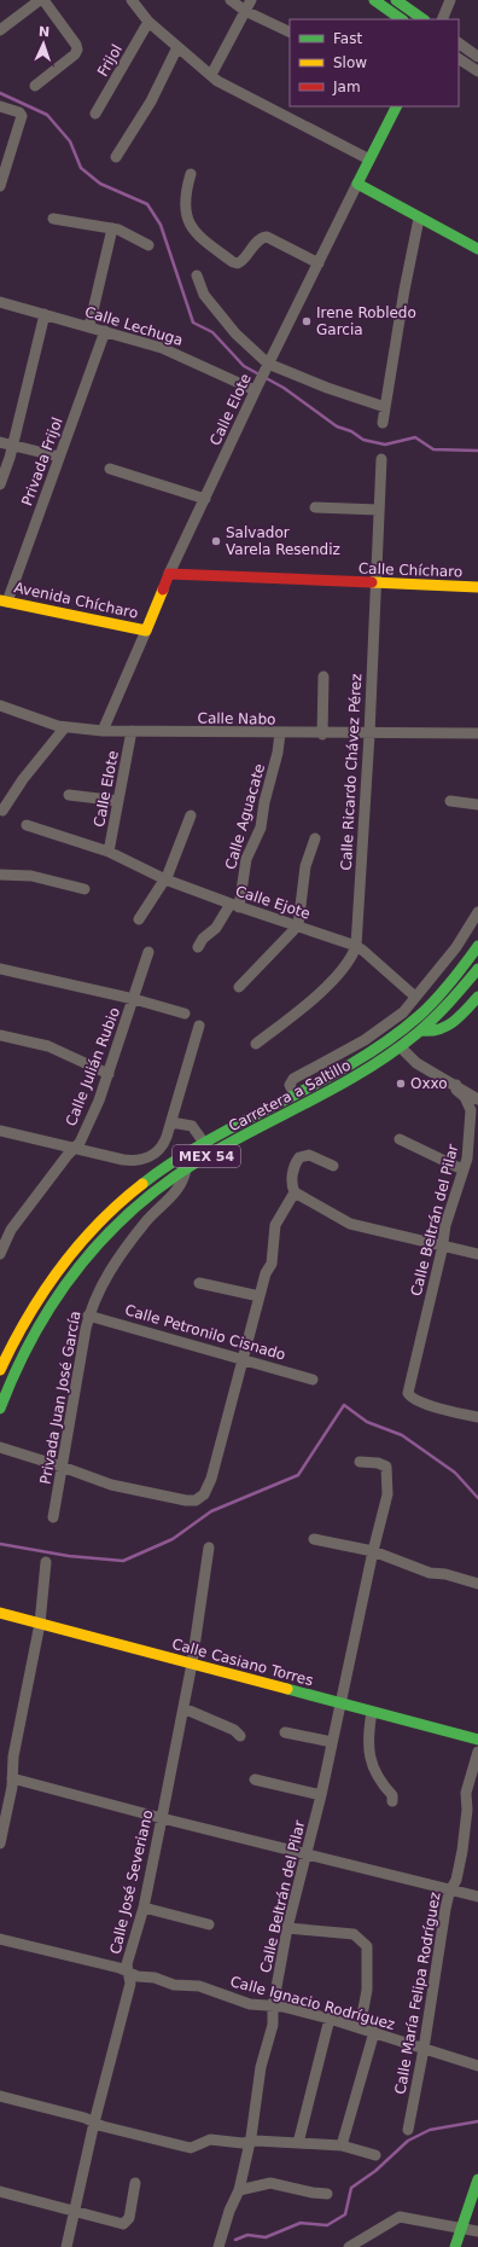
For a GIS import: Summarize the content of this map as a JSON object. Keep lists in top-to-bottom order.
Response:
{
  "streets": {
    "street": [
      "Frijol",
      "Calle Lechuga",
      "Calle Elote",
      "Privada Frijol",
      "Calle Chícharo",
      "Avenida Chícharo",
      "Calle Nabo",
      "Calle Ricardo Chávez Pérez",
      "Calle Aguacate",
      "Calle Ejote",
      "Calle Julián Rubio",
      "Carretera a Saltillo",
      "MEX 54",
      "Calle Beltrán del Pilar",
      "Calle Petronilo Cisnado",
      "Privada Juan José García",
      "Calle Casiano Torres",
      "Calle José Severiano",
      "Calle María Felipa Rodríguez",
      "Calle Ignacio Rodríguez"
    ]
  },
  "crossings": [
    ["Calle Lechuga", "Calle Elote"],
    ["Calle Lechuga", "Privada Frijol"],
    ["Calle Elote", "Calle Chícharo"],
    ["Calle Elote", "Avenida Chícharo"],
    ["Calle Elote", "Calle Nabo"],
    ["Calle Elote", "Calle Ejote"],
    ["Privada Frijol", "Avenida Chícharo"],
    ["Calle Chícharo", "Calle Ricardo Chávez Pérez"],
    ["Calle Nabo", "Calle Ricardo Chávez Pérez"],
    ["Calle Nabo", "Calle Aguacate"],
    ["Calle Ricardo Chávez Pérez", "Calle Ejote"],
    ["Calle Aguacate", "Calle Ejote"],
    ["Carretera a Saltillo", "Privada Juan José García"],
    ["Calle Beltrán del Pilar", "Calle Casiano Torres"],
    ["Calle Beltrán del Pilar", "Calle Ignacio Rodríguez"],
    ["Calle Petronilo Cisnado", "Privada Juan José García"],
    ["Calle Casiano Torres", "Calle José Severiano"],
    ["Calle José Severiano", "Calle Ignacio Rodríguez"],
    ["Calle María Felipa Rodríguez", "Calle Ignacio Rodríguez"]
  ],
  "places": ["Irene Robledo Garcia", "Salvador Varela Resendiz", "Oxxo"],
  "legend": ["Fast", "Slow", "Jam"],
  "north": "top"
}
